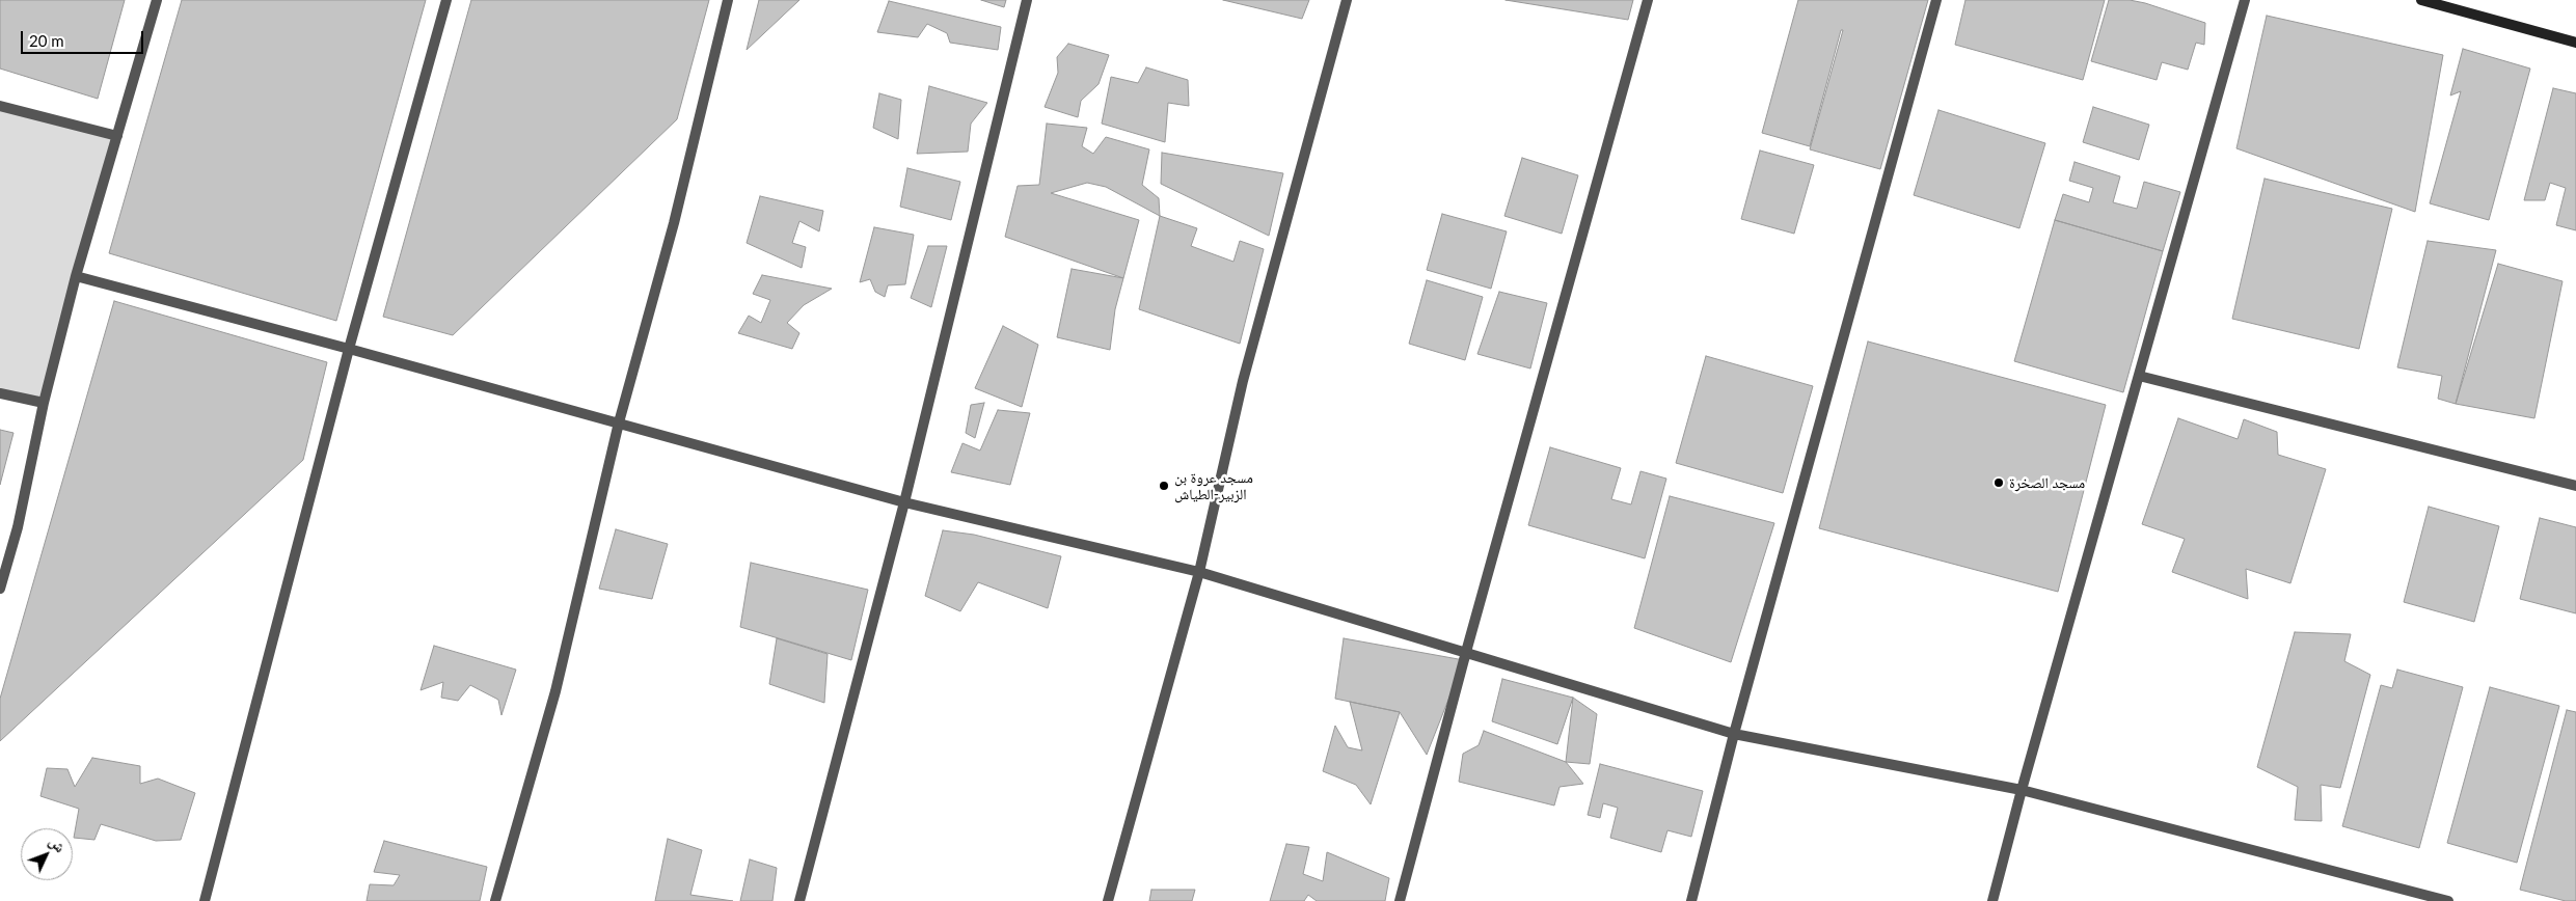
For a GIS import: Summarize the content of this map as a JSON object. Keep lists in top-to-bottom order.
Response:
{
  "places": ["مسجد الصخرة", "مسجد عروة بن الزبير-الطياش"],
  "scale_bar": "20 m",
  "north": "top right"
}
